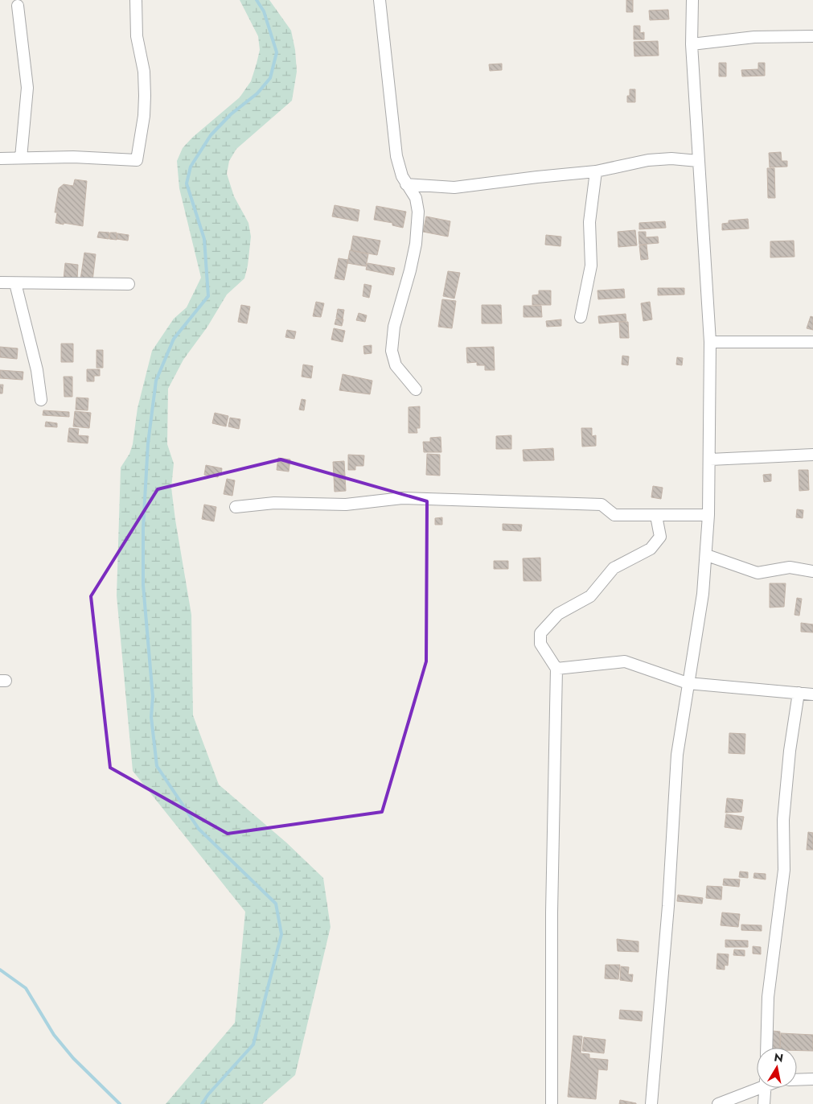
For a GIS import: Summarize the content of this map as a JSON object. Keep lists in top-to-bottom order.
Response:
{
  "north": "top"
}
